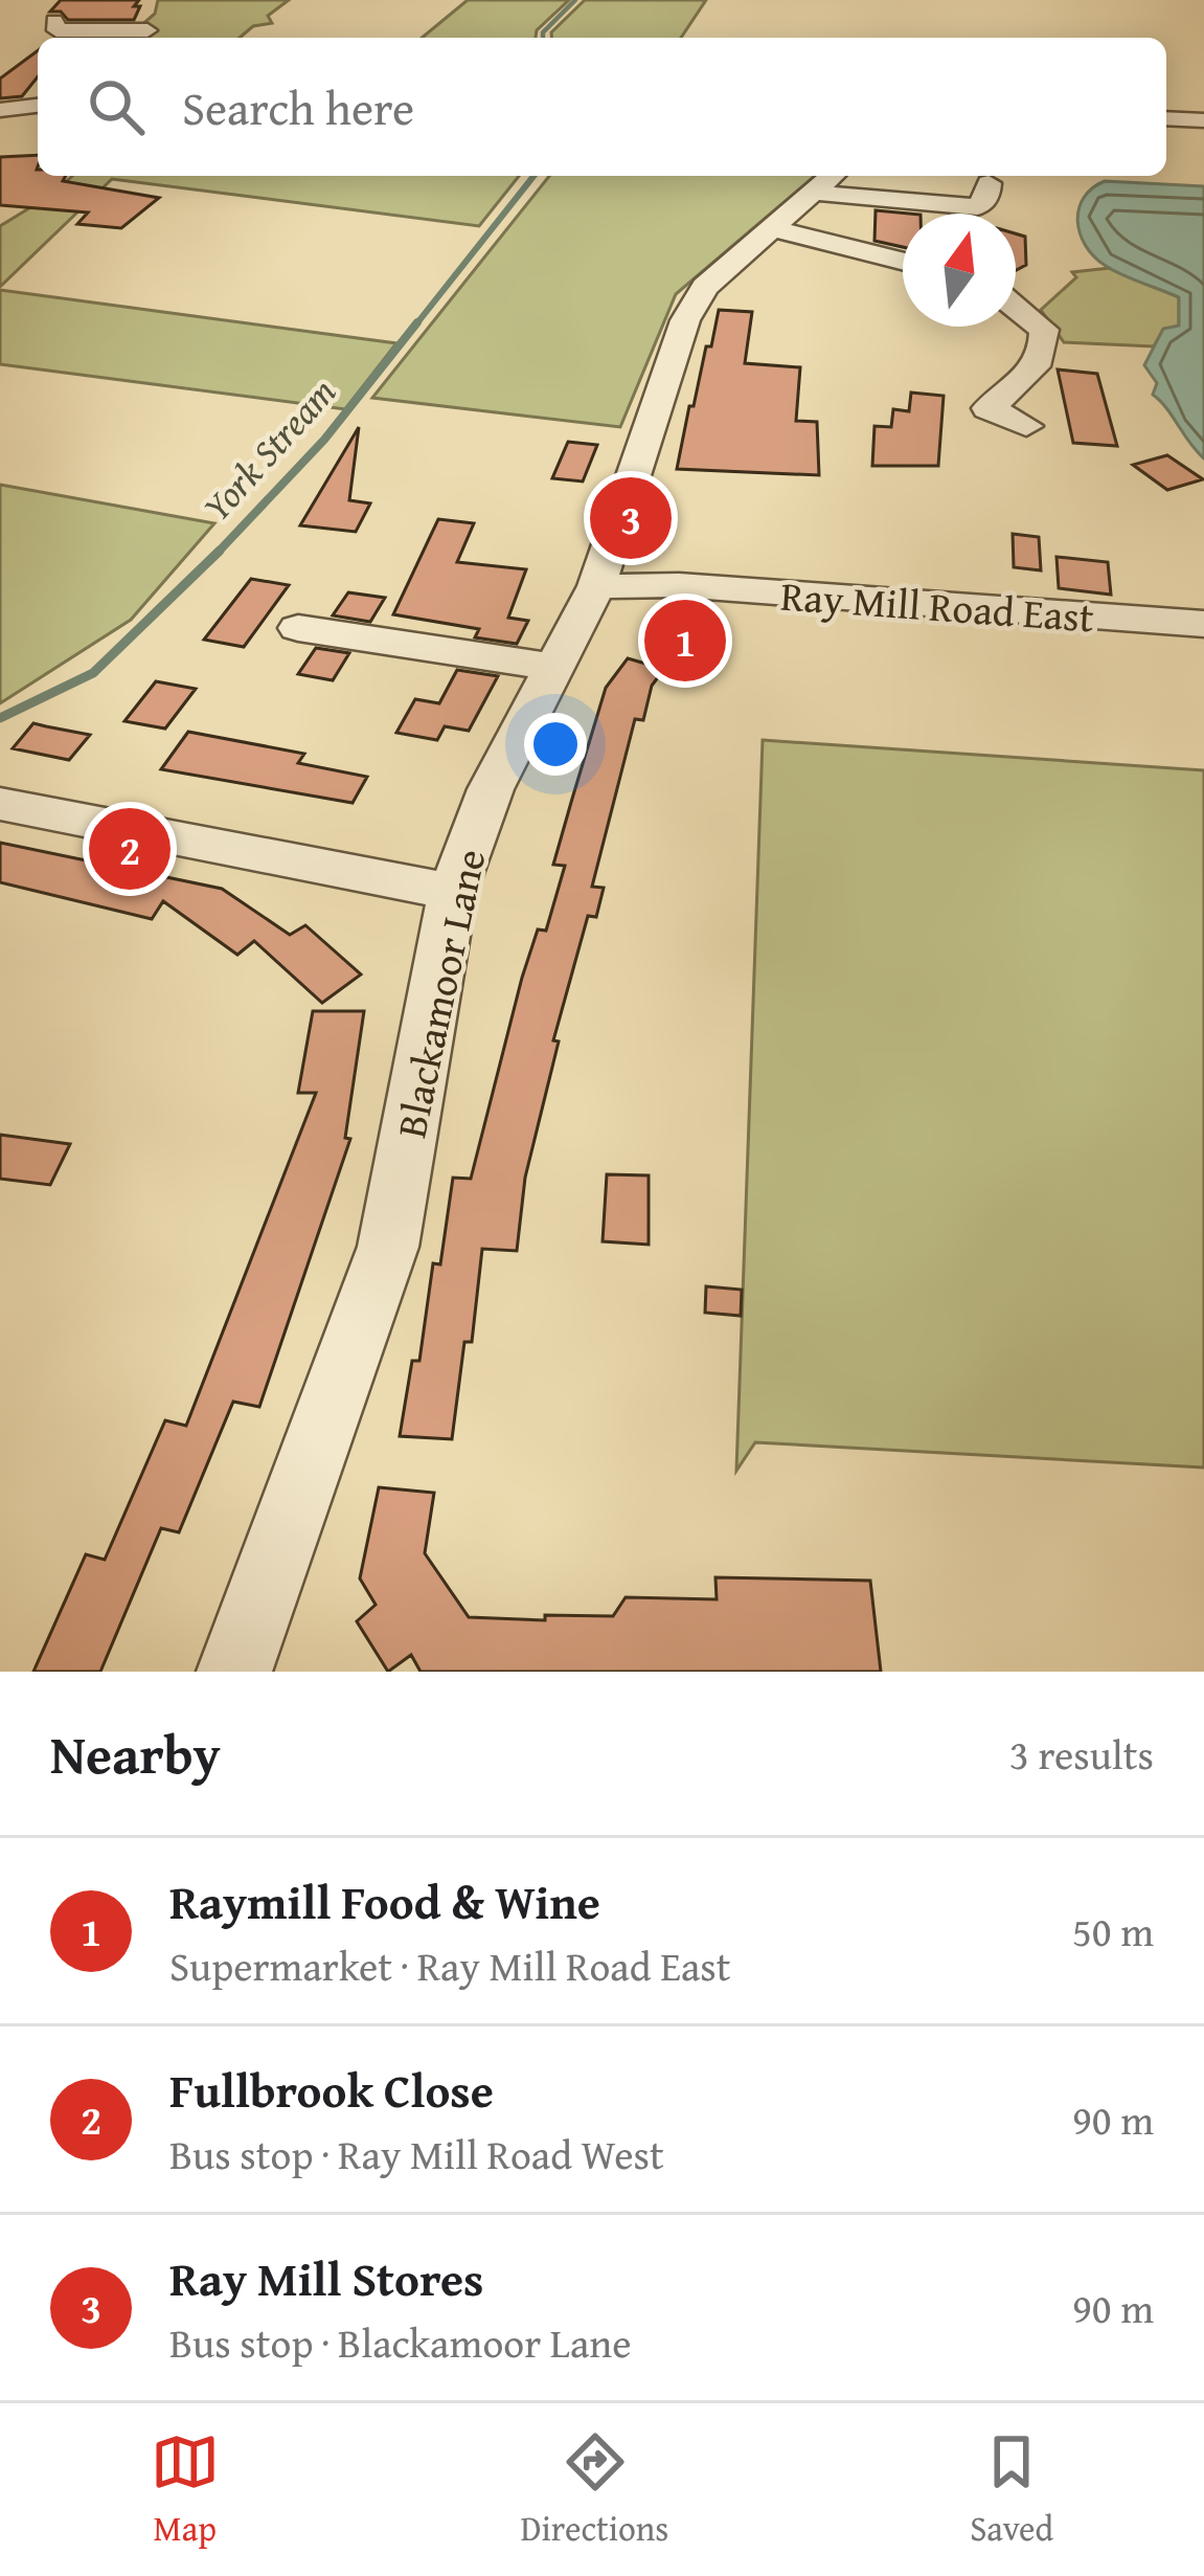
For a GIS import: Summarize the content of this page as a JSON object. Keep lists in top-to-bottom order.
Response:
{
  "streets": {
    "street": ["Ray Mill Road East", "Blackamoor Lane"]
  },
  "crossings": [
    ["Ray Mill Road East", "Blackamoor Lane"]
  ],
  "water": ["York Stream"],
  "north": "top",
  "page": {
    "search": "Search here",
    "pins": ["3", "1", "2"],
    "heading": ["Nearby", "3 results"],
    "list": [
      {
        "mark": "1",
        "name": "Raymill Food & Wine",
        "note": "Supermarket · Ray Mill Road East",
        "value": "50 m"
      },
      {
        "mark": "2",
        "name": "Fullbrook Close",
        "note": "Bus stop · Ray Mill Road West",
        "value": "90 m"
      },
      {
        "mark": "3",
        "name": "Ray Mill Stores",
        "note": "Bus stop · Blackamoor Lane",
        "value": "90 m"
      }
    ],
    "nav": ["Map", "Directions", "Saved"]
  }
}
